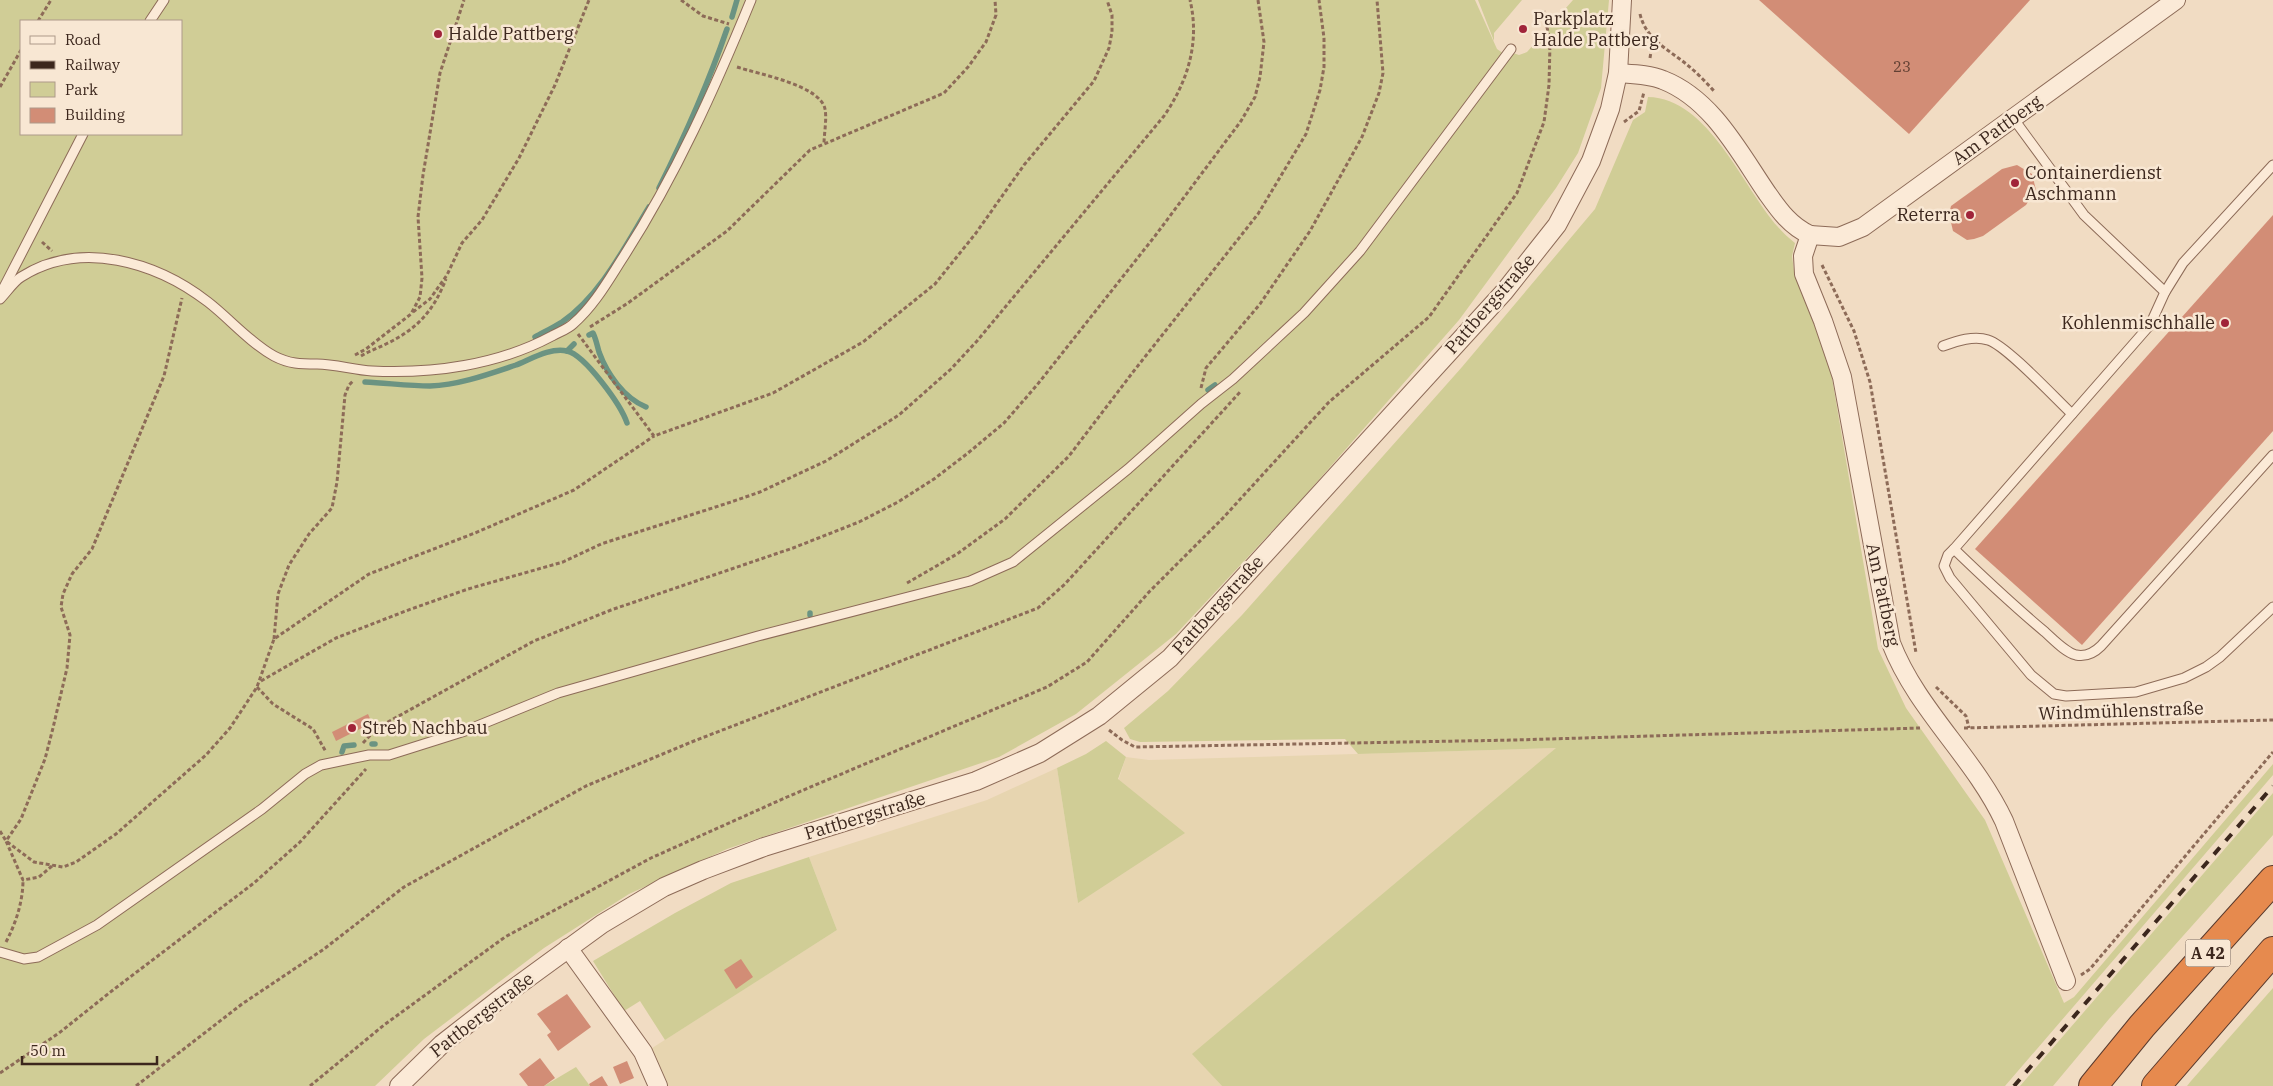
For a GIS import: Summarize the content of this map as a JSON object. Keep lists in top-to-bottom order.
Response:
{
  "streets": {
    "highway": ["A 42"],
    "street": ["Am Pattberg", "Pattbergstraße"],
    "path": ["Windmühlenstraße"]
  },
  "places": [
    "Parkplatz Halde Pattberg",
    "Halde Pattberg",
    "Containerdienst Aschmann",
    "Reterra",
    "Kohlenmischhalle",
    "Streb Nachbau"
  ],
  "house_numbers": ["23"],
  "legend": [
    "Road",
    "Railway",
    "Park",
    "Building"
  ],
  "scale_bar": "50 m"
}
